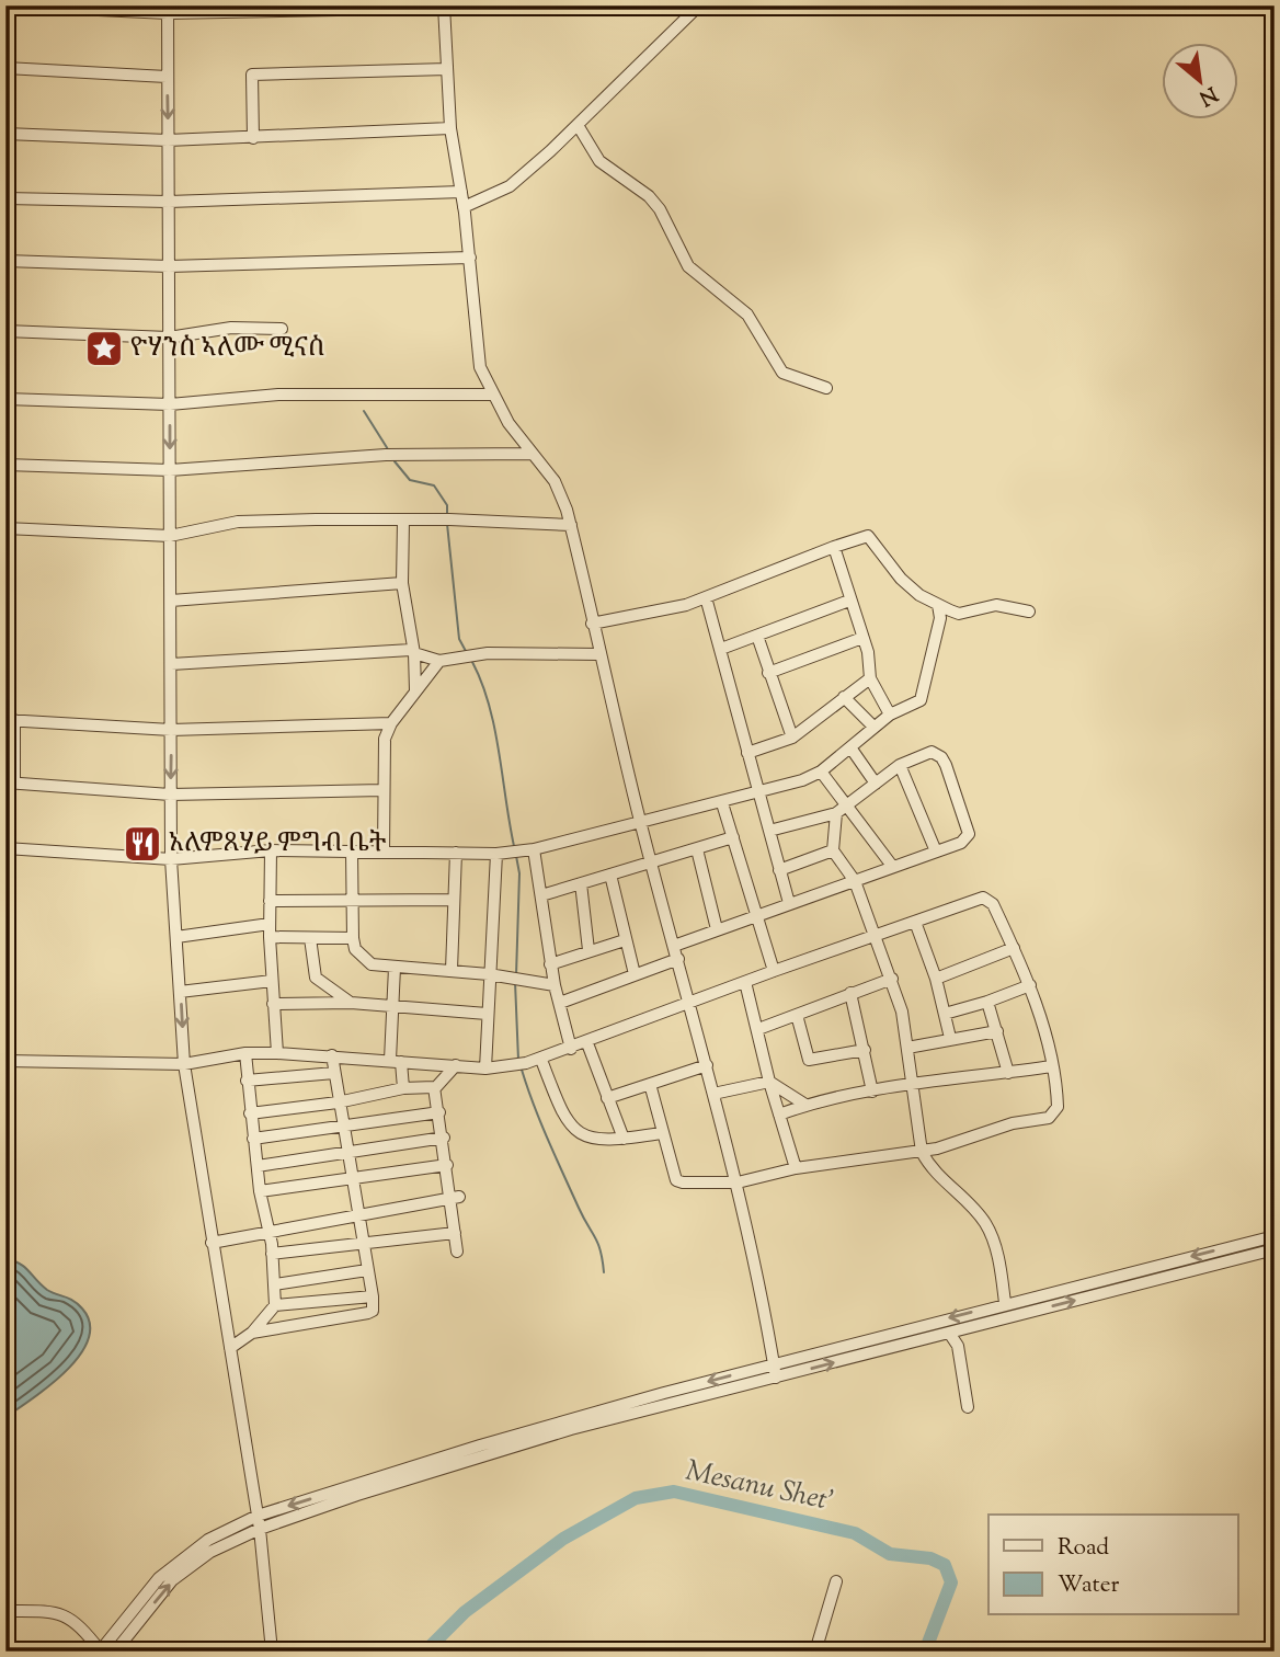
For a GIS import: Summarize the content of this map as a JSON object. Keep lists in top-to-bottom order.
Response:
{
  "water": ["Mesanu Shet'"],
  "places": {
    "place": ["ዮሃንስ ኣለሙ ሚናስ"],
    "restaurant": ["አለምጸሃይ ምግብ ቤት"]
  },
  "legend": ["Road", "Water"],
  "north": "bottom right"
}
